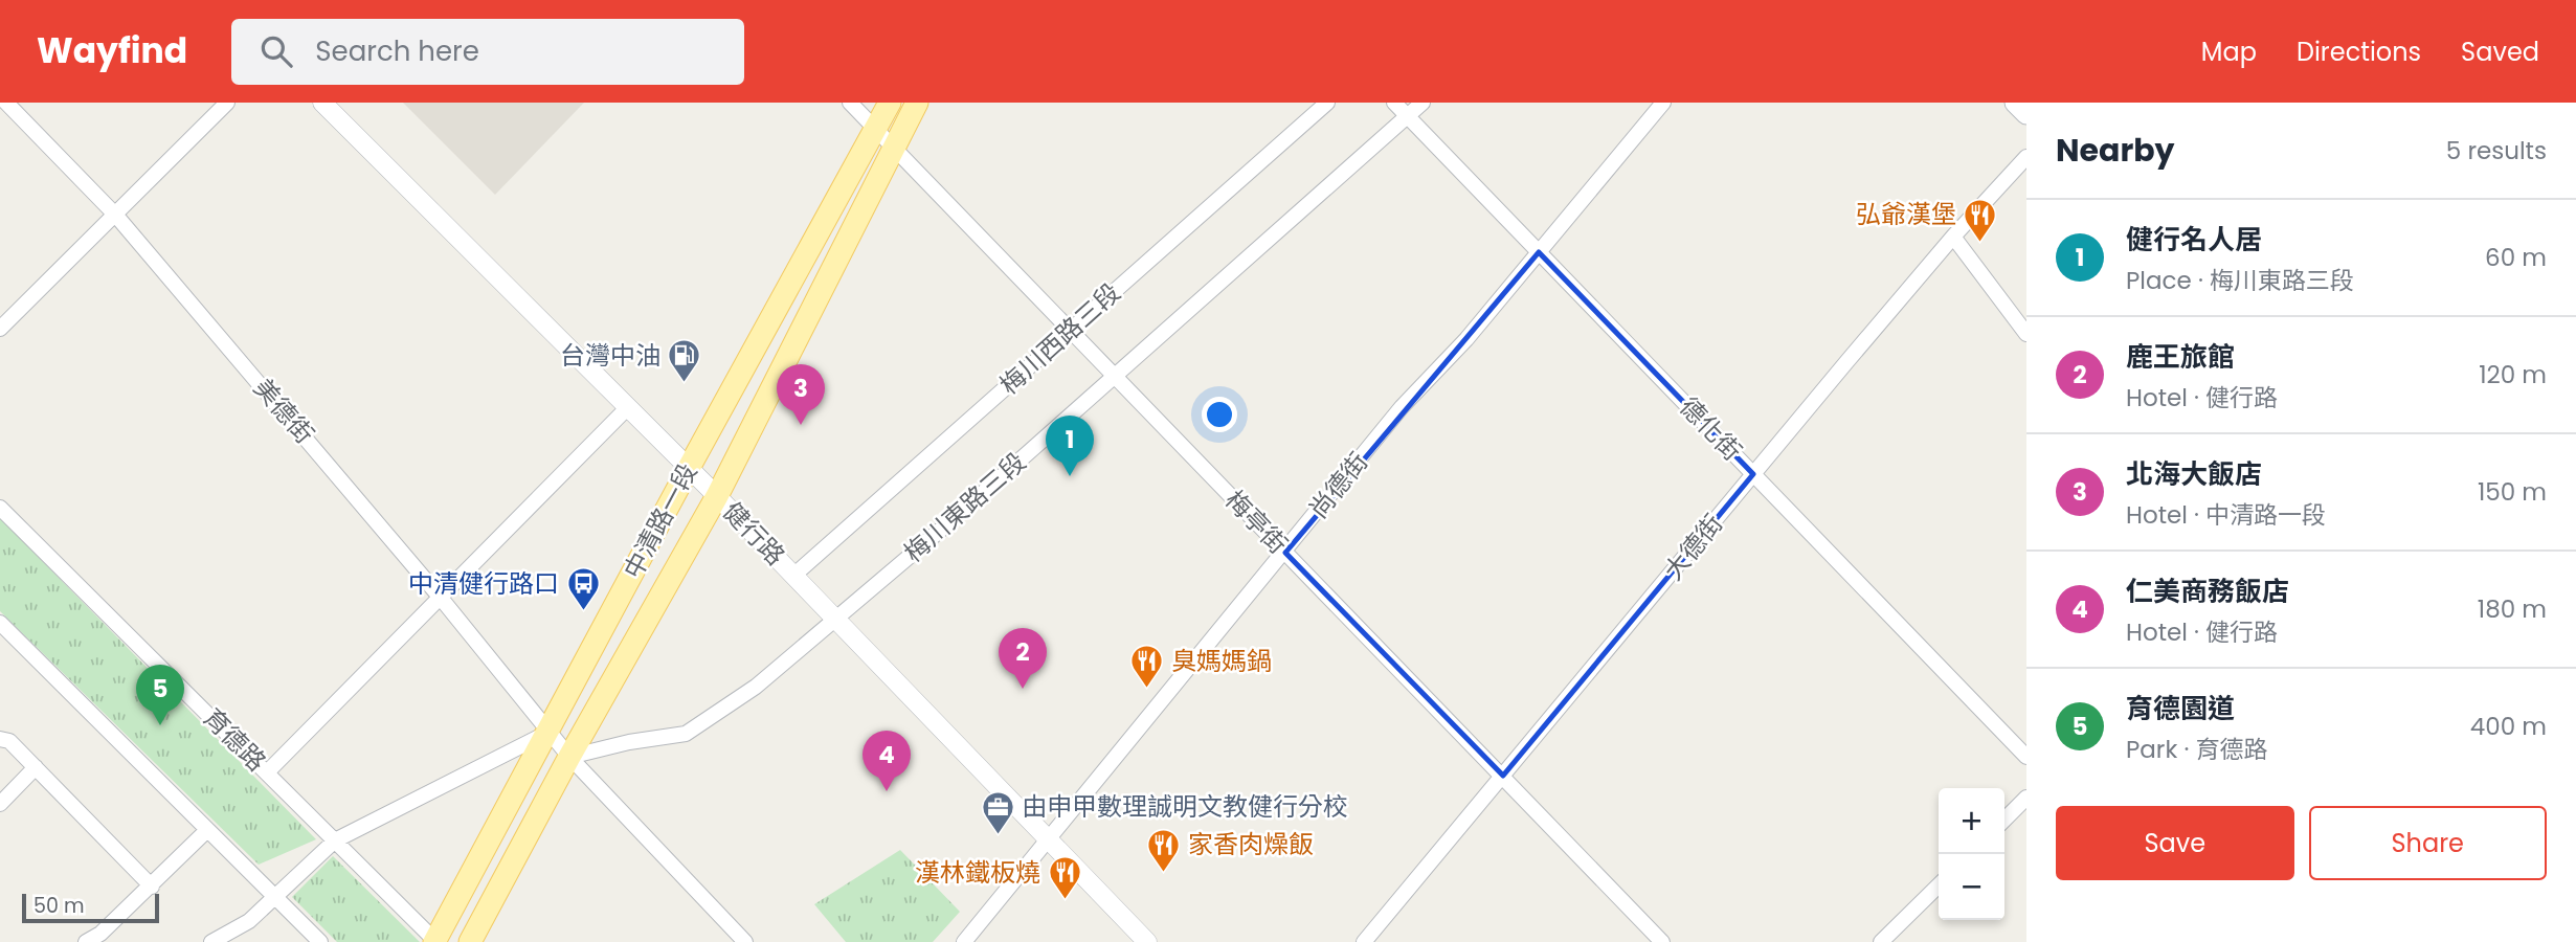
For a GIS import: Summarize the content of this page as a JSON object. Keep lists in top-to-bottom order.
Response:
{
  "streets": {
    "main road": ["中清路一段"],
    "street": [
      "梅川西路三段",
      "美德街",
      "德化街",
      "尚德街",
      "梅川東路三段",
      "梅亭街",
      "健行路",
      "大德街",
      "育德路"
    ]
  },
  "crossings": [
    ["梅川西路三段", "梅亭街"],
    ["梅川西路三段", "健行路"],
    ["美德街", "梅川東路三段"],
    ["美德街", "中清路一段"],
    ["德化街", "尚德街"],
    ["德化街", "梅川東路三段"],
    ["德化街", "大德街"],
    ["尚德街", "梅亭街"],
    ["尚德街", "健行路"],
    ["梅川東路三段", "中清路一段"],
    ["梅川東路三段", "梅亭街"],
    ["梅川東路三段", "健行路"],
    ["中清路一段", "梅亭街"],
    ["中清路一段", "健行路"],
    ["中清路一段", "育德路"],
    ["梅亭街", "大德街"]
  ],
  "places": {
    "restaurant": [
      "弘爺漢堡",
      "臭媽媽鍋",
      "家香肉燥飯",
      "漢林鐵板燒"
    ],
    "fuel station": ["台灣中油"],
    "bus stop": ["中清健行路口"],
    "office": ["由申甲數理誠明文教健行分校"]
  },
  "scale_bar": "50 m",
  "page": {
    "header": "Wayfind",
    "search": "Search here",
    "nav": ["Map", "Directions", "Saved"],
    "heading": ["Nearby", "5 results"],
    "list": [
      {
        "mark": "1",
        "name": "健行名人居",
        "note": "Place · 梅川東路三段",
        "value": "60 m"
      },
      {
        "mark": "2",
        "name": "鹿王旅館",
        "note": "Hotel · 健行路",
        "value": "120 m"
      },
      {
        "mark": "3",
        "name": "北海大飯店",
        "note": "Hotel · 中清路一段",
        "value": "150 m"
      },
      {
        "mark": "4",
        "name": "仁美商務飯店",
        "note": "Hotel · 健行路",
        "value": "180 m"
      },
      {
        "mark": "5",
        "name": "育德園道",
        "note": "Park · 育德路",
        "value": "400 m"
      }
    ],
    "pins": [
      "3",
      "1",
      "2",
      "5",
      "4"
    ],
    "buttons": ["Save", "Share"],
    "map_buttons": ["+", "−"],
    "scale": "50 m"
  }
}
